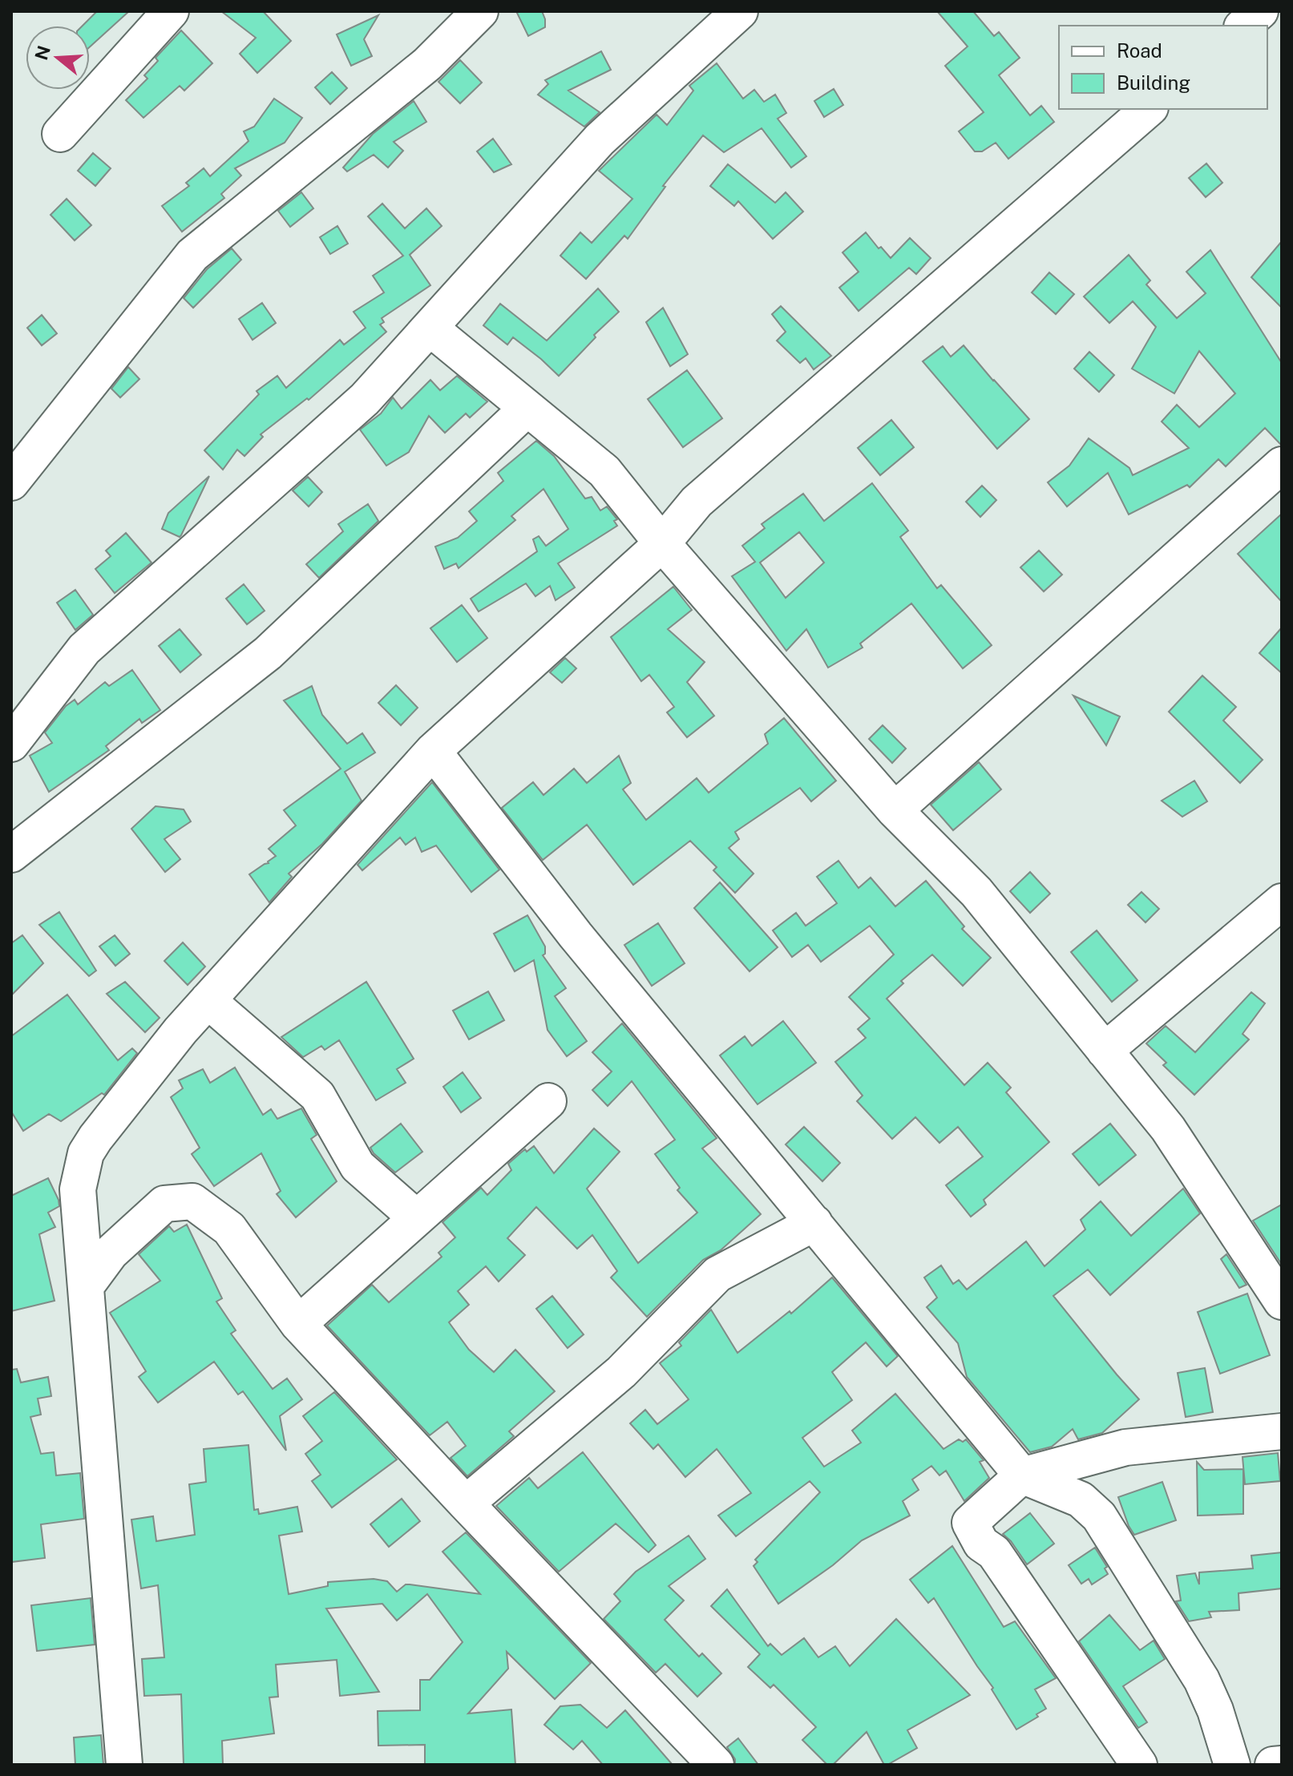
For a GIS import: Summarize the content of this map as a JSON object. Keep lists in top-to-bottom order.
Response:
{
  "legend": ["Road", "Building"],
  "north": "left"
}
